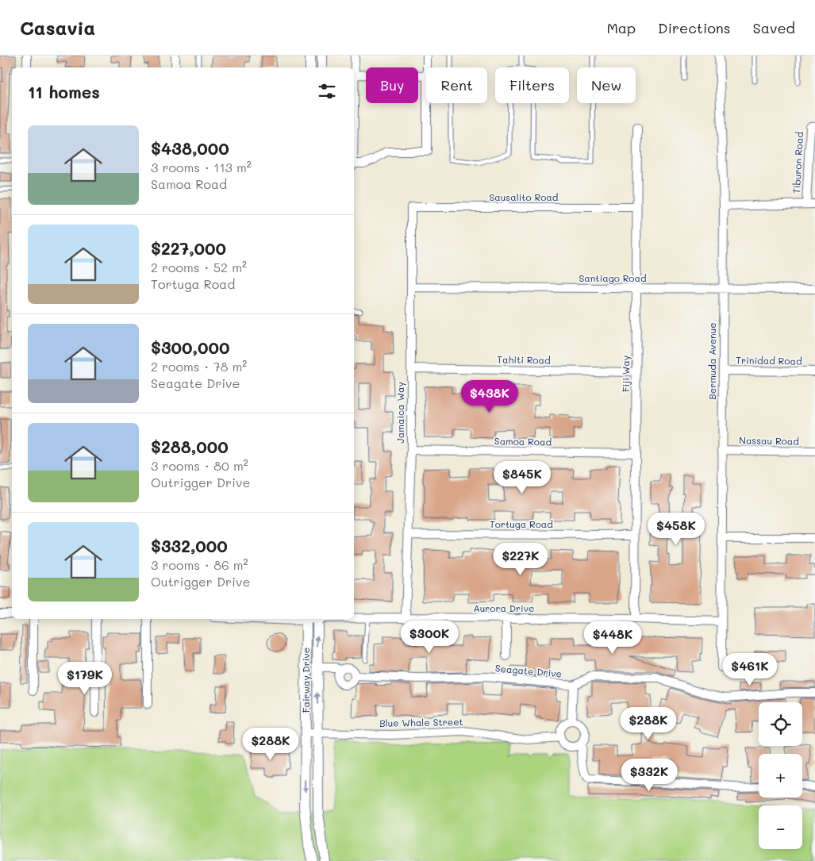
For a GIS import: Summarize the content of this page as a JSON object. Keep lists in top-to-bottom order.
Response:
{
  "streets": {
    "street": [
      "Tiburon Road",
      "Sausalito Road",
      "Santiago Road",
      "Tahiti Road",
      "Bermuda Avenue",
      "Trinidad Road",
      "Fiji Way",
      "Jamaica Way",
      "Nassau Road",
      "Samoa Road",
      "Tortuga Road",
      "Aurora Drive",
      "Seagate Drive",
      "Fairway Drive",
      "Blue Whale Street"
    ]
  },
  "crossings": [
    ["Sausalito Road", "Fiji Way"],
    ["Sausalito Road", "Jamaica Way"],
    ["Santiago Road", "Bermuda Avenue"],
    ["Santiago Road", "Fiji Way"],
    ["Santiago Road", "Jamaica Way"],
    ["Tahiti Road", "Fiji Way"],
    ["Tahiti Road", "Jamaica Way"],
    ["Bermuda Avenue", "Trinidad Road"],
    ["Bermuda Avenue", "Nassau Road"],
    ["Bermuda Avenue", "Aurora Drive"],
    ["Fiji Way", "Samoa Road"],
    ["Fiji Way", "Tortuga Road"],
    ["Fiji Way", "Aurora Drive"],
    ["Jamaica Way", "Samoa Road"],
    ["Jamaica Way", "Tortuga Road"],
    ["Jamaica Way", "Aurora Drive"],
    ["Seagate Drive", "Fairway Drive"],
    ["Fairway Drive", "Blue Whale Street"]
  ],
  "page": {
    "header": "Casavia",
    "nav": ["Map", "Directions", "Saved"],
    "chip": [
      "Buy",
      "Rent",
      "Filters",
      "New"
    ],
    "heading": "11 homes",
    "list": [
      {
        "name": "$438,000",
        "note": "3 rooms · 113 m² · Samoa Road"
      },
      {
        "name": "$227,000",
        "note": "2 rooms · 52 m² · Tortuga Road"
      },
      {
        "name": "$300,000",
        "note": "2 rooms · 78 m² · Seagate Drive"
      },
      {
        "name": "$288,000",
        "note": "3 rooms · 80 m² · Outrigger Drive"
      },
      {
        "name": "$332,000",
        "note": "3 rooms · 86 m² · Outrigger Drive"
      }
    ],
    "price": [
      "$438K",
      "$845K",
      "$458K",
      "$227K",
      "$300K",
      "$448K",
      "$461K",
      "$179K",
      "$288K",
      "$288K",
      "$332K"
    ],
    "map_buttons": ["+", "−"]
  }
}
